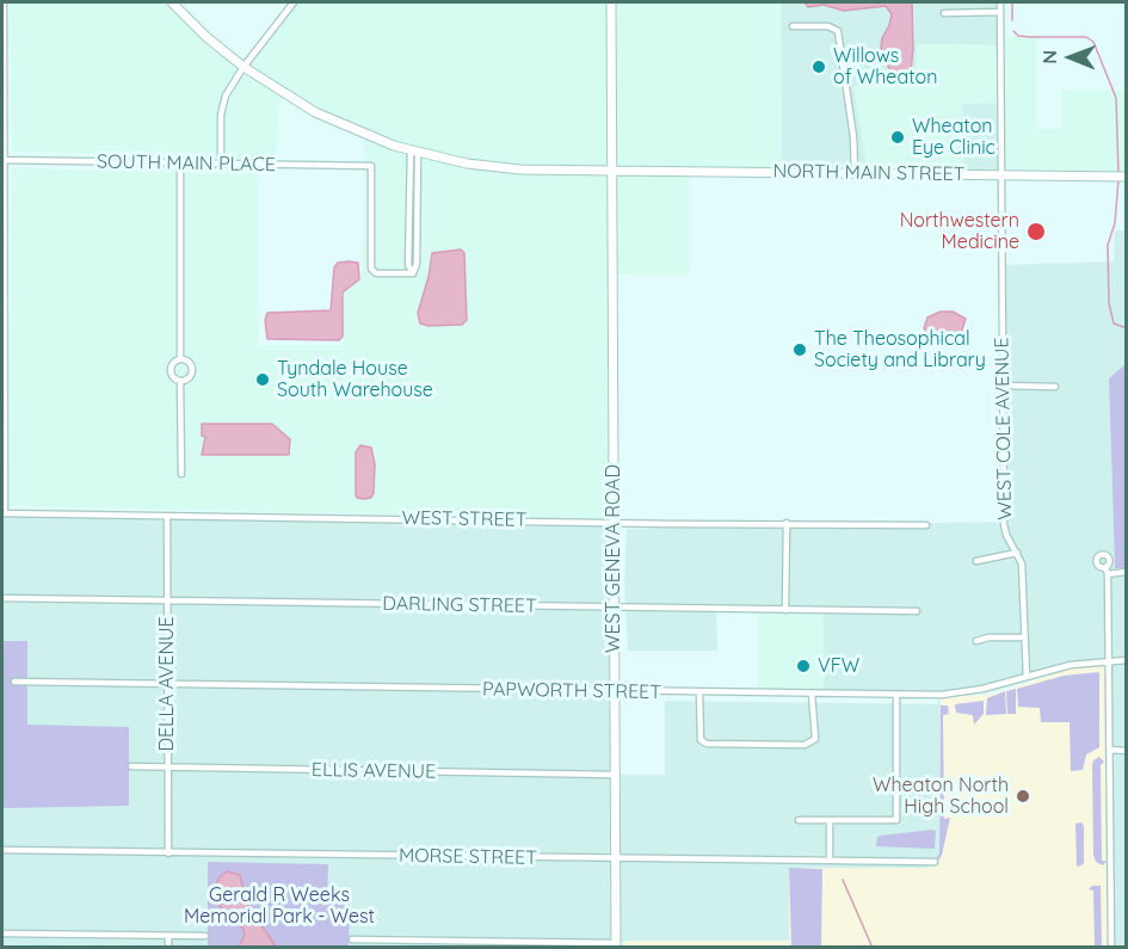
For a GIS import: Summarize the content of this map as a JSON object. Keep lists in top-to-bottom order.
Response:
{
  "streets": {
    "main road": ["NORTH MAIN STREET", "WEST GENEVA ROAD"],
    "street": [
      "SOUTH MAIN PLACE",
      "WEST COLE AVENUE",
      "WEST STREET",
      "DARLING STREET",
      "DELLA AVENUE",
      "PAPWORTH STREET",
      "ELLIS AVENUE",
      "MORSE STREET"
    ]
  },
  "crossings": [
    ["SOUTH MAIN PLACE", "NORTH MAIN STREET"],
    ["NORTH MAIN STREET", "WEST COLE AVENUE"],
    ["NORTH MAIN STREET", "WEST GENEVA ROAD"],
    ["WEST COLE AVENUE", "PAPWORTH STREET"],
    ["WEST STREET", "WEST GENEVA ROAD"],
    ["WEST STREET", "DELLA AVENUE"],
    ["WEST GENEVA ROAD", "DARLING STREET"],
    ["WEST GENEVA ROAD", "PAPWORTH STREET"],
    ["WEST GENEVA ROAD", "ELLIS AVENUE"],
    ["WEST GENEVA ROAD", "MORSE STREET"],
    ["DARLING STREET", "DELLA AVENUE"],
    ["DELLA AVENUE", "PAPWORTH STREET"],
    ["DELLA AVENUE", "ELLIS AVENUE"],
    ["DELLA AVENUE", "MORSE STREET"]
  ],
  "parks": ["Gerald R Weeks Memorial Park - West"],
  "places": [
    "Willows of Wheaton",
    "Wheaton Eye Clinic",
    "Northwestern Medicine",
    "The Theosophical Society and Library",
    "Tyndale House South Warehouse",
    "VFW",
    "Wheaton North High School"
  ],
  "north": "left"
}
